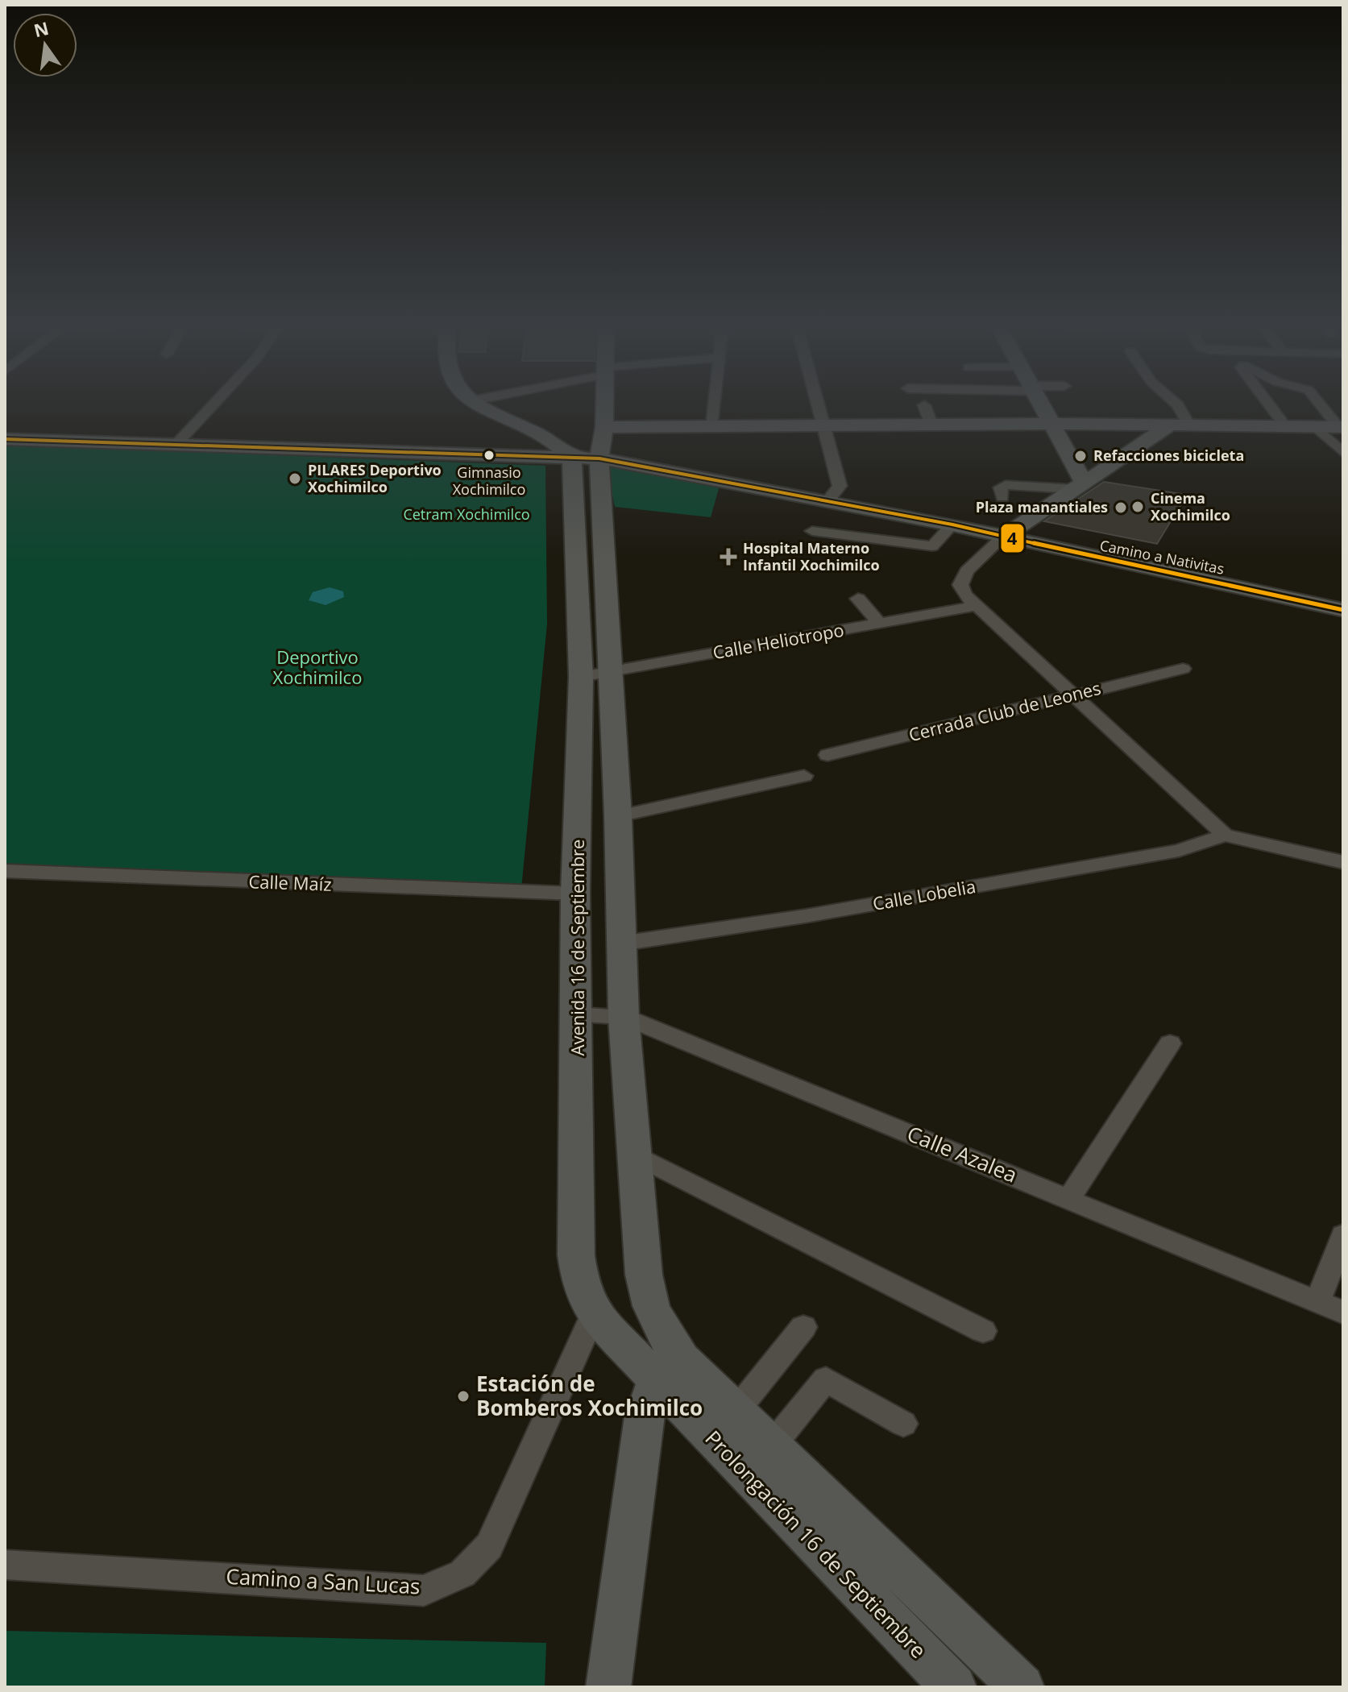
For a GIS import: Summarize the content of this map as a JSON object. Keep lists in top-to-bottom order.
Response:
{
  "streets": {
    "main road": ["Camino a Nativitas", "Avenida 16 de Septiembre", "Prolongación 16 de Septiembre"],
    "street": [
      "Calle Heliotropo",
      "Cerrada Club de Leones",
      "Calle Maíz",
      "Calle Lobelia",
      "Calle Azalea",
      "Camino a San Lucas"
    ]
  },
  "crossings": [
    ["Camino a Nativitas", "Avenida 16 de Septiembre"],
    ["Calle Heliotropo", "Avenida 16 de Septiembre"],
    ["Calle Maíz", "Avenida 16 de Septiembre"],
    ["Calle Lobelia", "Avenida 16 de Septiembre"],
    ["Avenida 16 de Septiembre", "Calle Azalea"],
    ["Avenida 16 de Septiembre", "Prolongación 16 de Septiembre"],
    ["Avenida 16 de Septiembre", "Camino a San Lucas"]
  ],
  "parks": ["Cetram Xochimilco", "Deportivo Xochimilco"],
  "places": {
    "other": [
      "Gimnasio Xochimilco",
      "Refacciones bicicleta",
      "PILARES Deportivo Xochimilco",
      "Cinema Xochimilco",
      "Plaza manantiales",
      "Estación de Bomberos Xochimilco"
    ],
    "health": ["Hospital Materno Infantil Xochimilco"]
  },
  "lines": ["transit line 4"],
  "north": "top"
}
